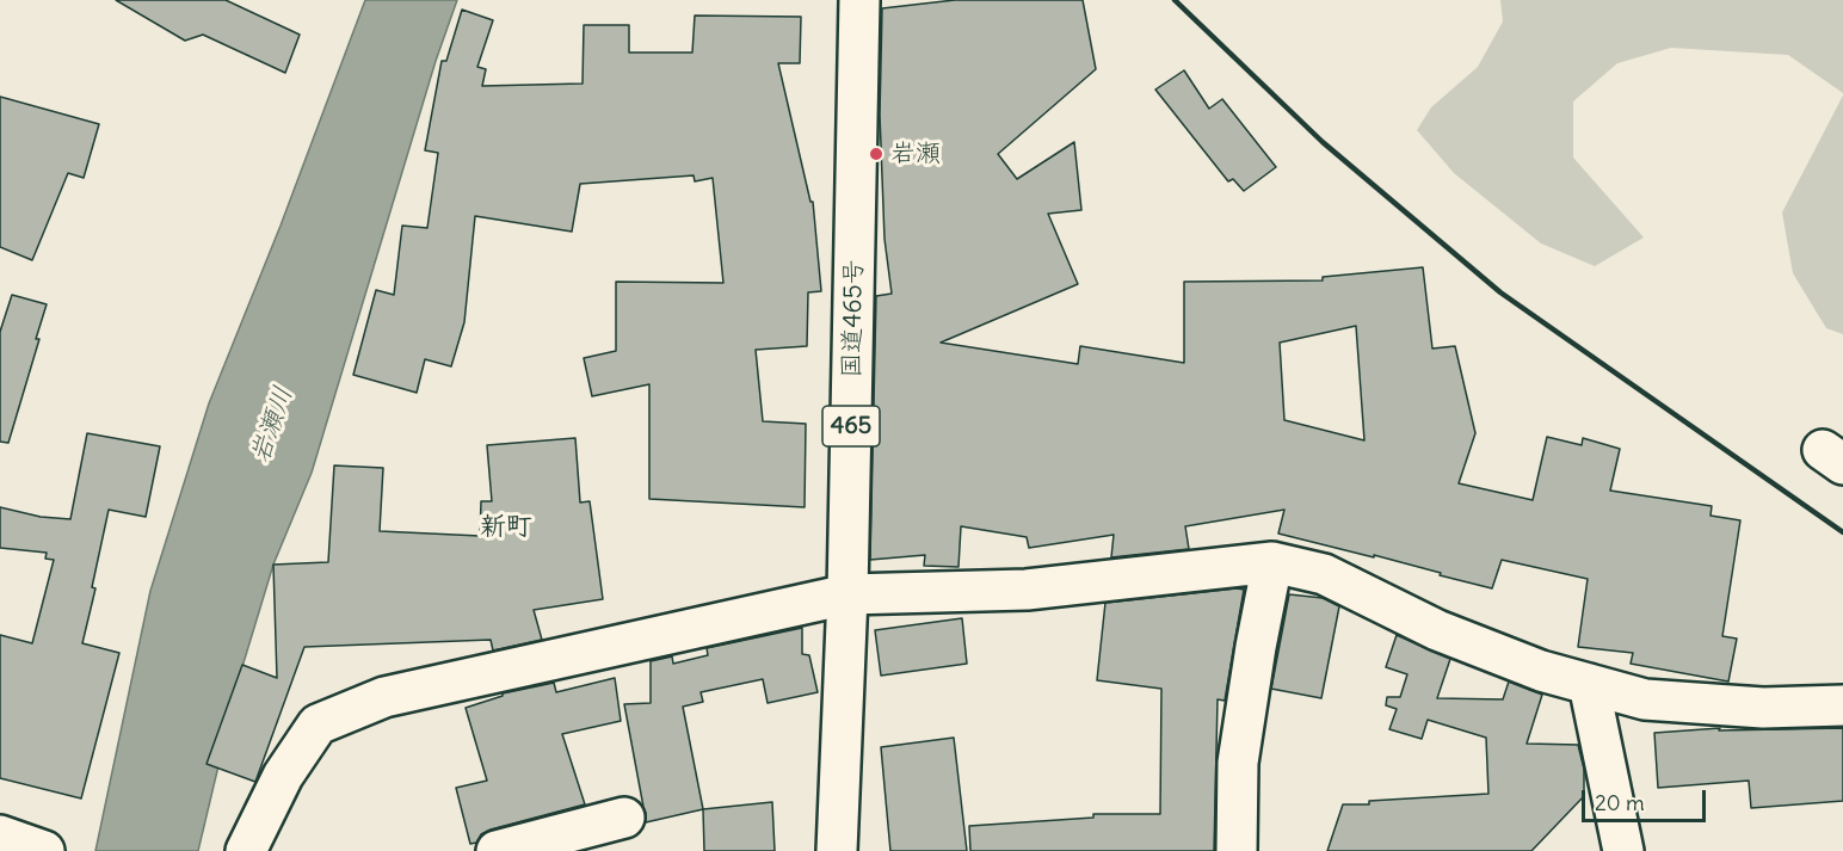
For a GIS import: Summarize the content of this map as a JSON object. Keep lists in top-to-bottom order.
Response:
{
  "streets": {
    "main road": ["国道465号", "465"]
  },
  "districts": ["新町"],
  "water": ["岩瀬川"],
  "places": ["岩瀬"],
  "scale_bar": "20 m"
}
